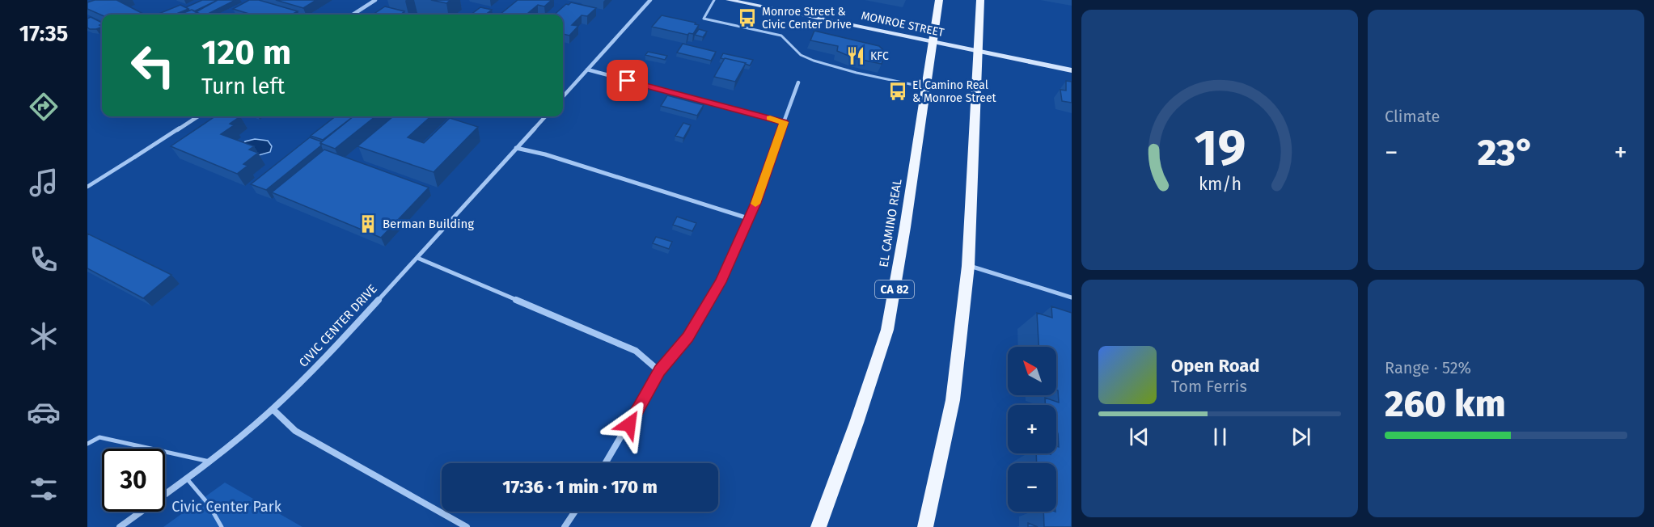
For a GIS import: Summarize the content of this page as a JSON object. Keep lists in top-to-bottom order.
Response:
{
  "streets": {
    "main road": ["MONROE STREET", "EL CAMINO REAL", "CA 82"],
    "street": ["CIVIC CENTER DRIVE"]
  },
  "crossings": [
    ["MONROE STREET", "EL CAMINO REAL"]
  ],
  "parks": ["Civic Center Park"],
  "places": {
    "bus stop": ["Monroe Street & Civic Center Drive", "El Camino Real & Monroe Street"],
    "restaurant": ["KFC"],
    "building": ["Berman Building"]
  },
  "north": "top left",
  "page": {
    "tabs": "17:35",
    "tile": [
      "Climate",
      ["Range · 52%", "260 km"]
    ],
    "turn": ["120 m", "Turn left"],
    "heat": ["−", "23°", "+"],
    "song": ["Open Road", "Tom Ferris"],
    "map_buttons": ["+", "−"],
    "limit": "30",
    "trip": "17:36 · 1 min · 170 m",
    "gauge": ["19", "km/h"]
  }
}
